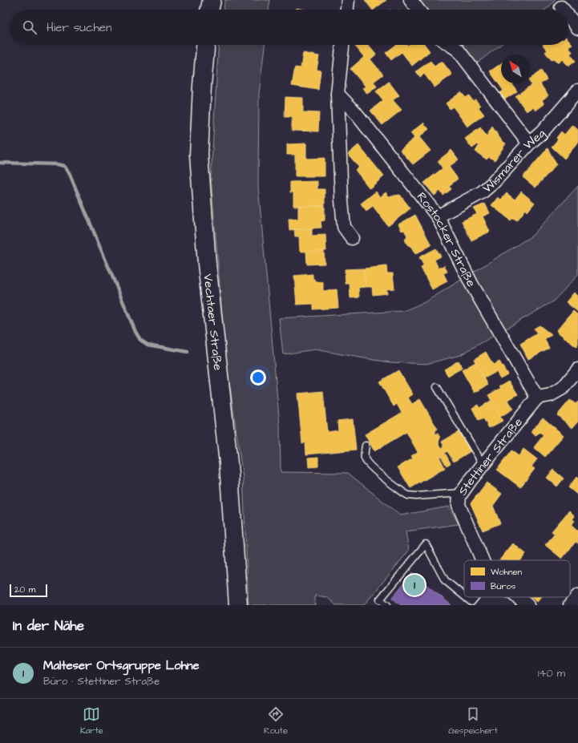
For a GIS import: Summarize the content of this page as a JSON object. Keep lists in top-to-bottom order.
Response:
{
  "streets": {
    "main road": ["Vechtaer Straße"],
    "street": ["Wismarer Weg", "Rostocker Straße", "Stettiner Straße"]
  },
  "crossings": [
    ["Wismarer Weg", "Rostocker Straße"],
    ["Rostocker Straße", "Stettiner Straße"]
  ],
  "legend": ["Wohnen", "Büros"],
  "scale_bar": "20 m",
  "north": "top left",
  "page": {
    "search": "Hier suchen",
    "pins": "1",
    "scale": "20 m",
    "heading": "In der Nähe",
    "list": [
      {
        "mark": "1",
        "name": "Malteser Ortsgruppe Lohne",
        "note": "Büro · Stettiner Straße",
        "value": "140 m"
      }
    ],
    "nav": ["Karte", "Route", "Gespeichert"]
  }
}
